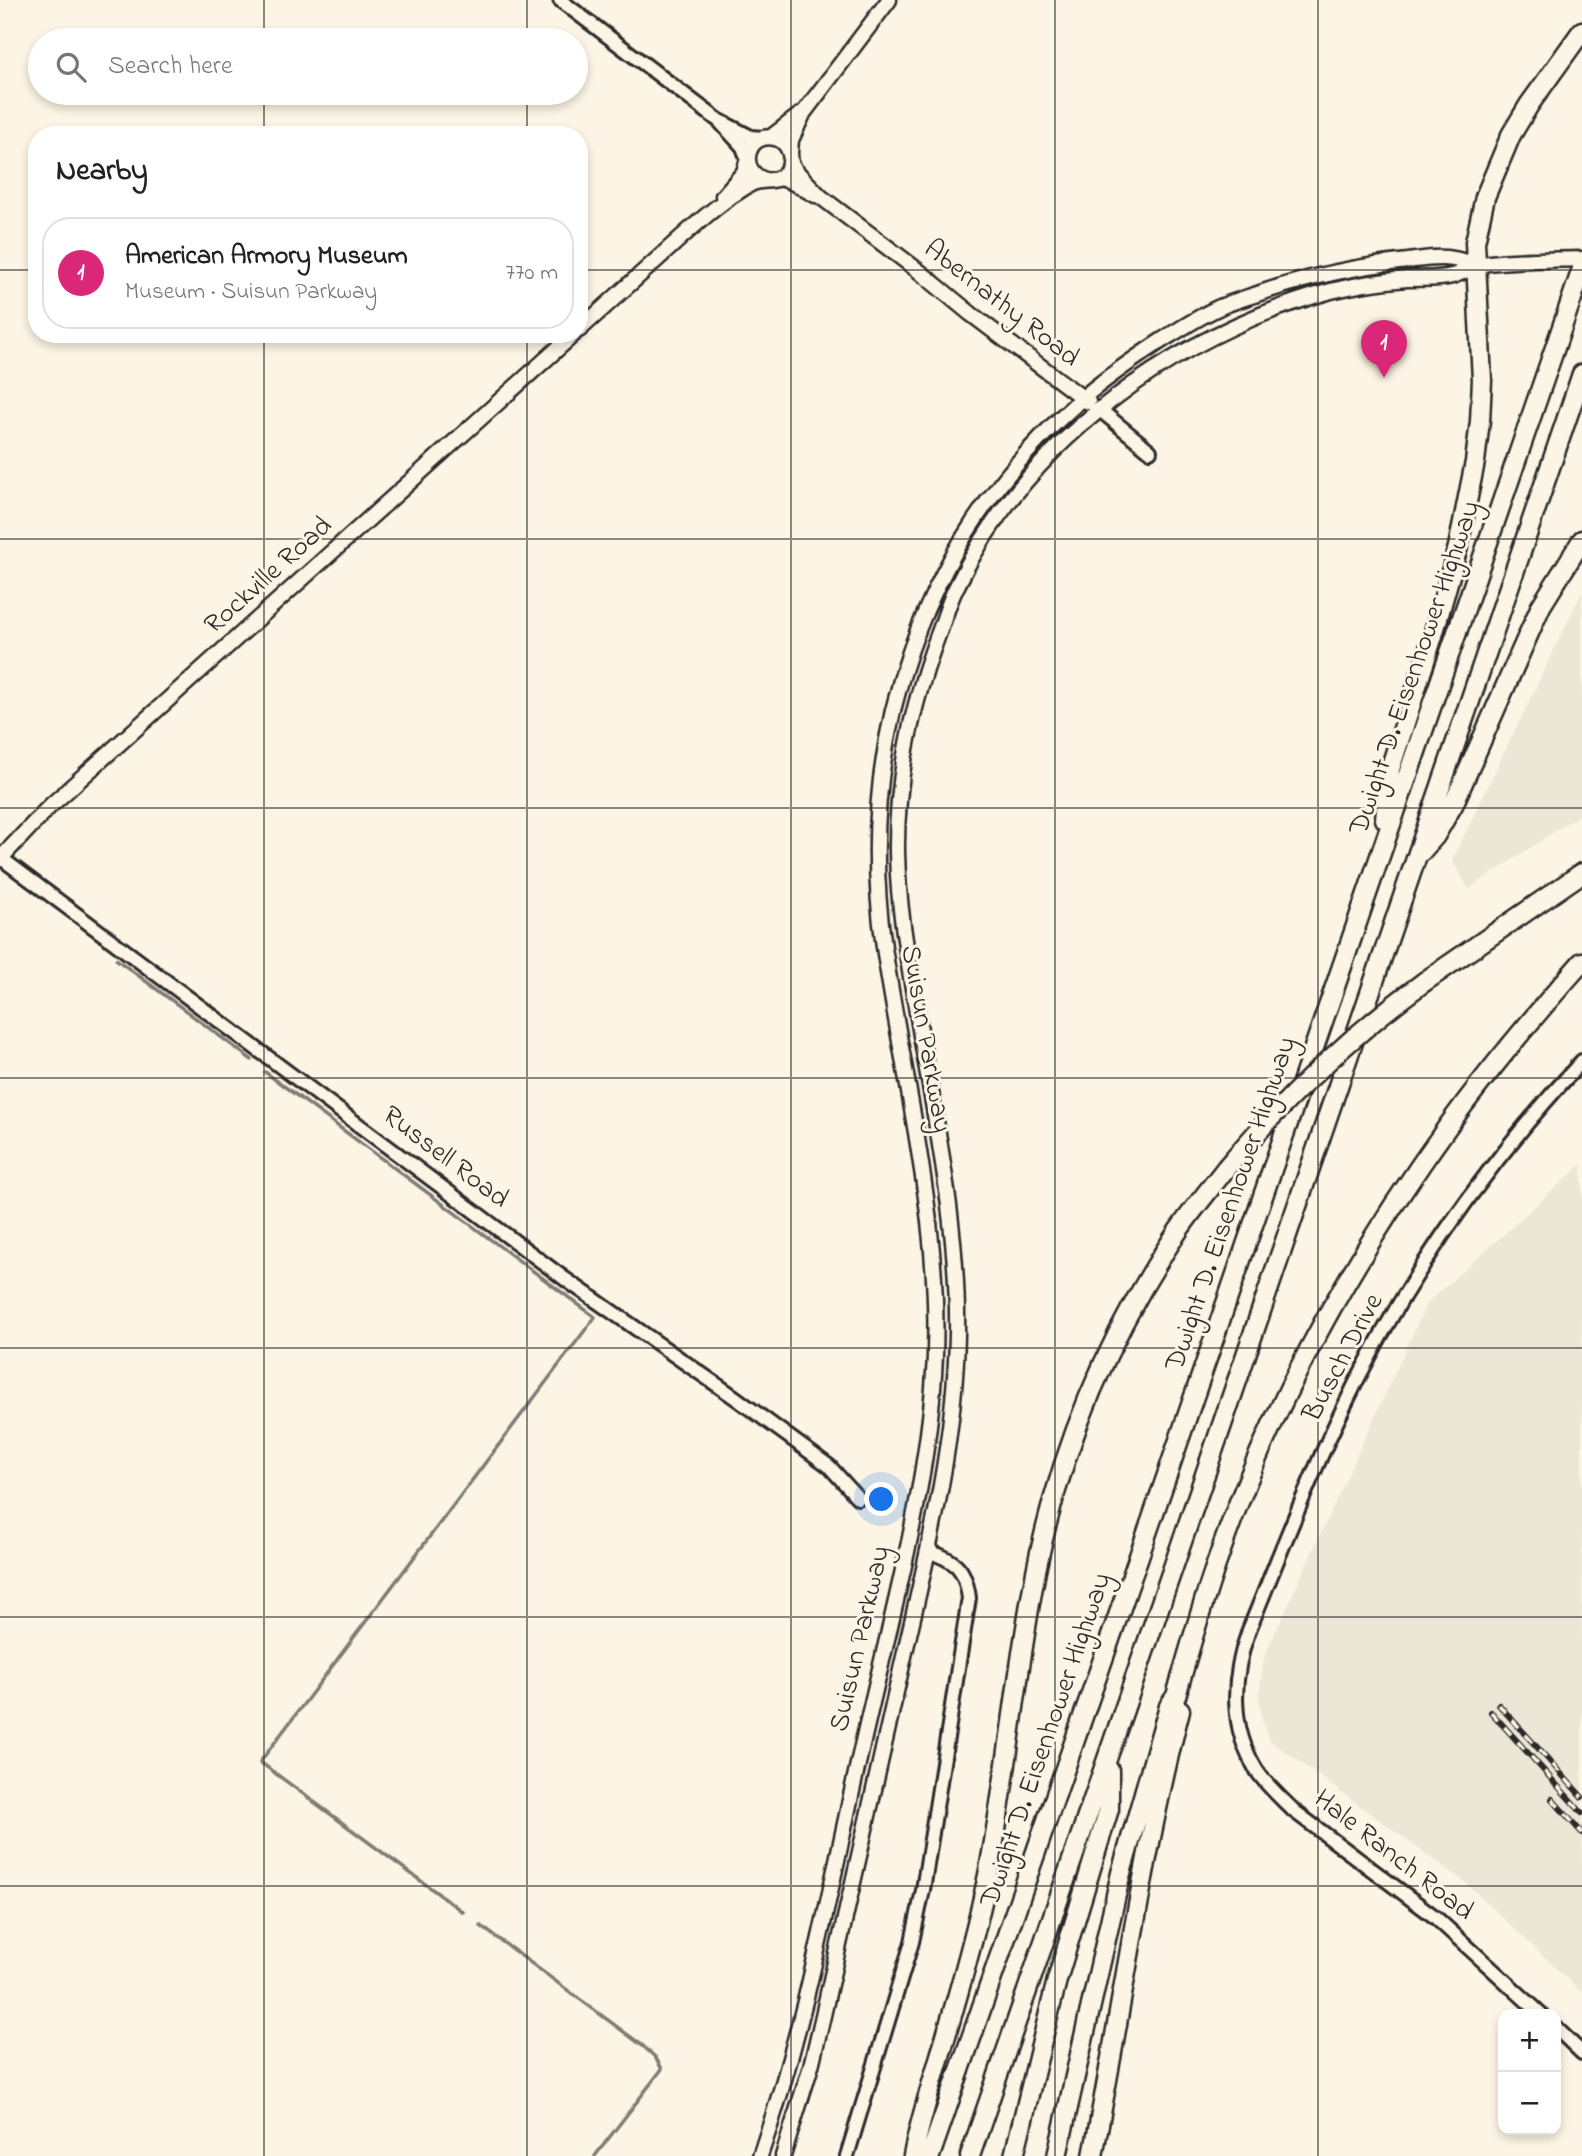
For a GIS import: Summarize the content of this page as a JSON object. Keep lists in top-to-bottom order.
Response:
{
  "streets": {
    "highway": ["Dwight D. Eisenhower Highway"],
    "main road": ["Abernathy Road", "Rockville Road", "Suisun Parkway"],
    "street": ["Russell Road", "Busch Drive", "Hale Ranch Road"]
  },
  "crossings": [
    ["Abernathy Road", "Suisun Parkway"],
    ["Rockville Road", "Russell Road"],
    ["Busch Drive", "Hale Ranch Road"]
  ],
  "page": {
    "search": "Search here",
    "heading": "Nearby",
    "list": [
      {
        "mark": "1",
        "name": "American Armory Museum",
        "note": "Museum · Suisun Parkway",
        "value": "770 m"
      }
    ],
    "pins": "1",
    "map_buttons": ["+", "−"]
  }
}
